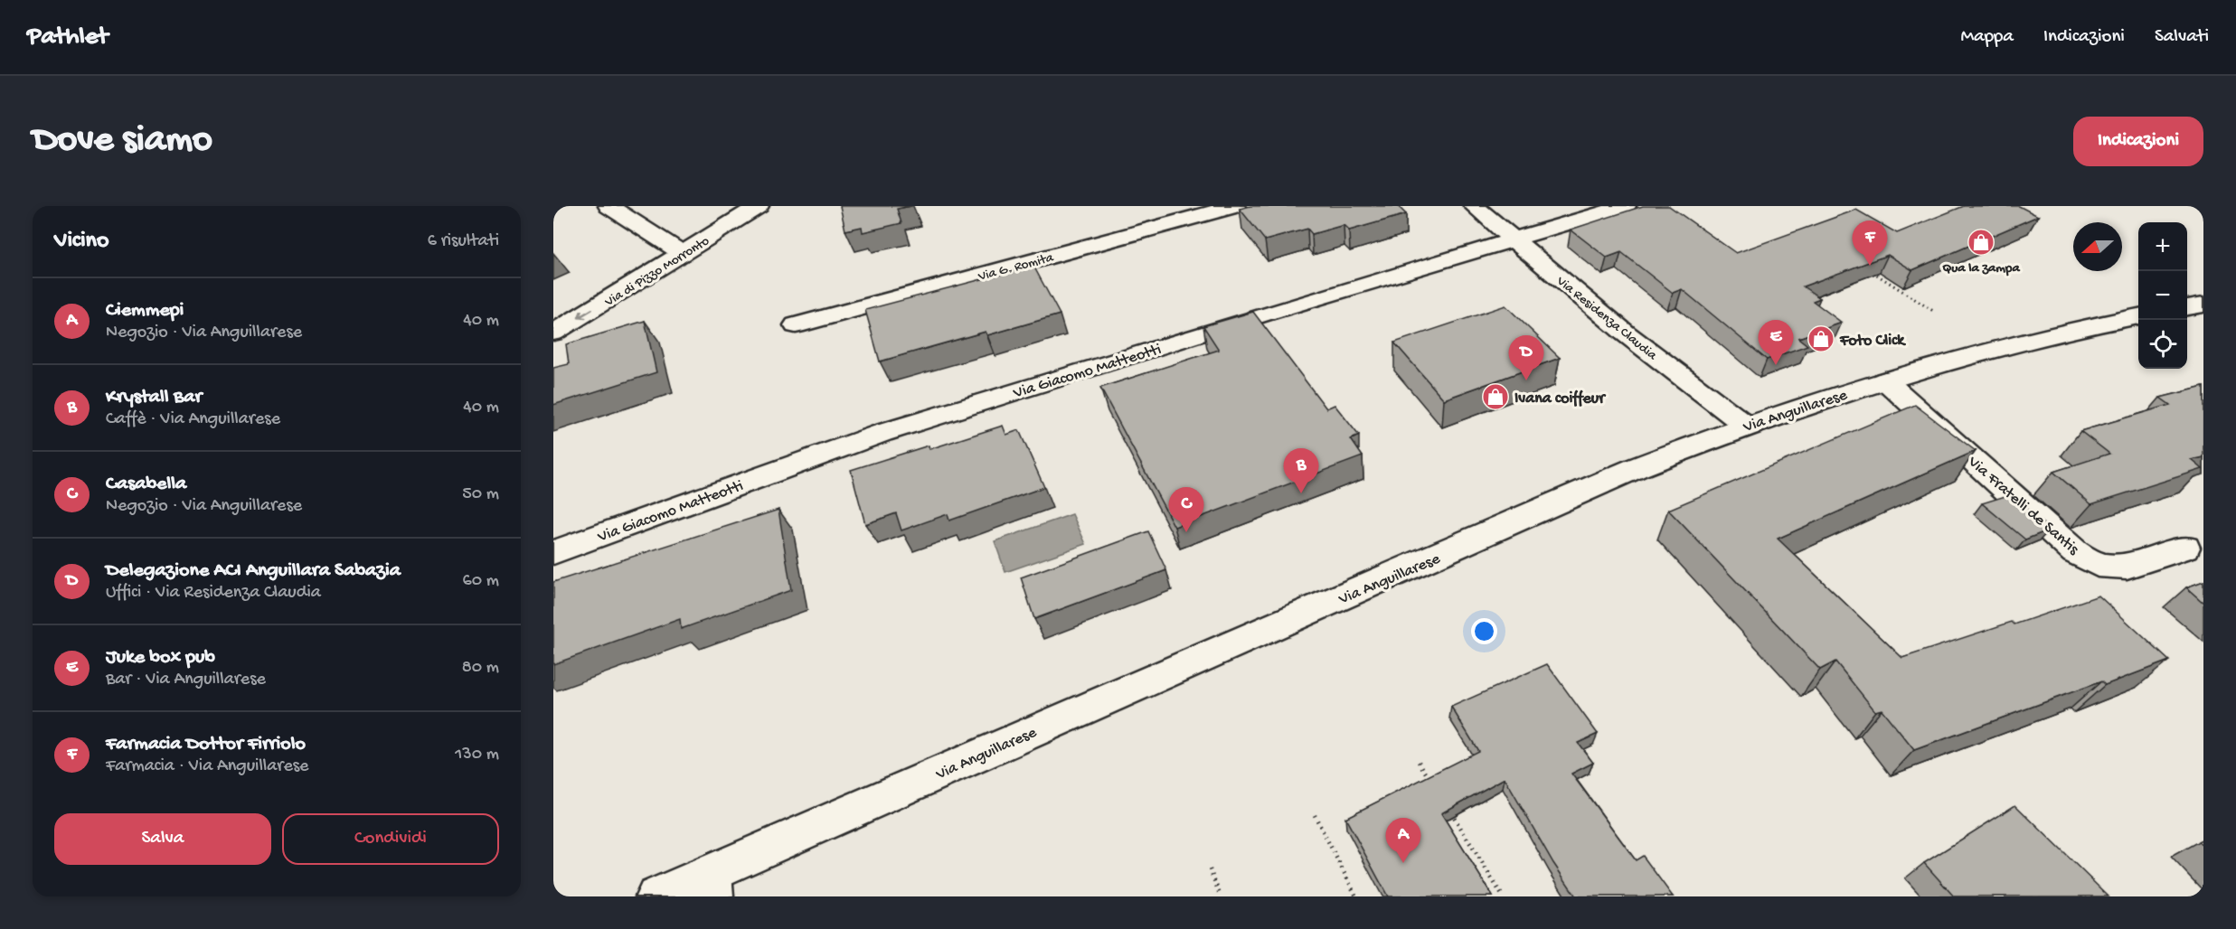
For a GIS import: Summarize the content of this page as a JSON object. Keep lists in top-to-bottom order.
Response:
{
  "streets": {
    "street": [
      "Via G. Romita",
      "Via di Pizzo Morronto",
      "Via Residenza Claudia",
      "Via Giacomo Matteotti",
      "Via Anguillarese",
      "Via Fratelli de Santis"
    ]
  },
  "crossings": [
    ["Via Residenza Claudia", "Via Giacomo Matteotti"],
    ["Via Residenza Claudia", "Via Anguillarese"],
    ["Via Anguillarese", "Via Fratelli de Santis"]
  ],
  "one_way": ["Via di Pizzo Morronto"],
  "places": {
    "shop": ["Qua la zampa", "Foto Click", "Ivana coiffeur"]
  },
  "north": "left",
  "page": {
    "header": "Pathlet",
    "nav": ["Mappa", "Indicazioni", "Salvati"],
    "buttons": [
      "Indicazioni",
      ["Salva", "Condividi"]
    ],
    "title": "Dove siamo",
    "heading": ["Vicino", "6 risultati"],
    "pins": [
      "F",
      "E",
      "D",
      "B",
      "C",
      "A"
    ],
    "map_buttons": ["+", "−"],
    "list": [
      {
        "mark": "A",
        "name": "Ciemmepi",
        "note": "Negozio · Via Anguillarese",
        "value": "40 m"
      },
      {
        "mark": "B",
        "name": "Krystall Bar",
        "note": "Caffè · Via Anguillarese",
        "value": "40 m"
      },
      {
        "mark": "C",
        "name": "Casabella",
        "note": "Negozio · Via Anguillarese",
        "value": "50 m"
      },
      {
        "mark": "D",
        "name": "Delegazione ACI Anguillara Sabazia",
        "note": "Uffici · Via Residenza Claudia",
        "value": "60 m"
      },
      {
        "mark": "E",
        "name": "Juke box pub",
        "note": "Bar · Via Anguillarese",
        "value": "80 m"
      },
      {
        "mark": "F",
        "name": "Farmacia Dottor Firriolo",
        "note": "Farmacia · Via Anguillarese",
        "value": "130 m"
      }
    ]
  }
}
